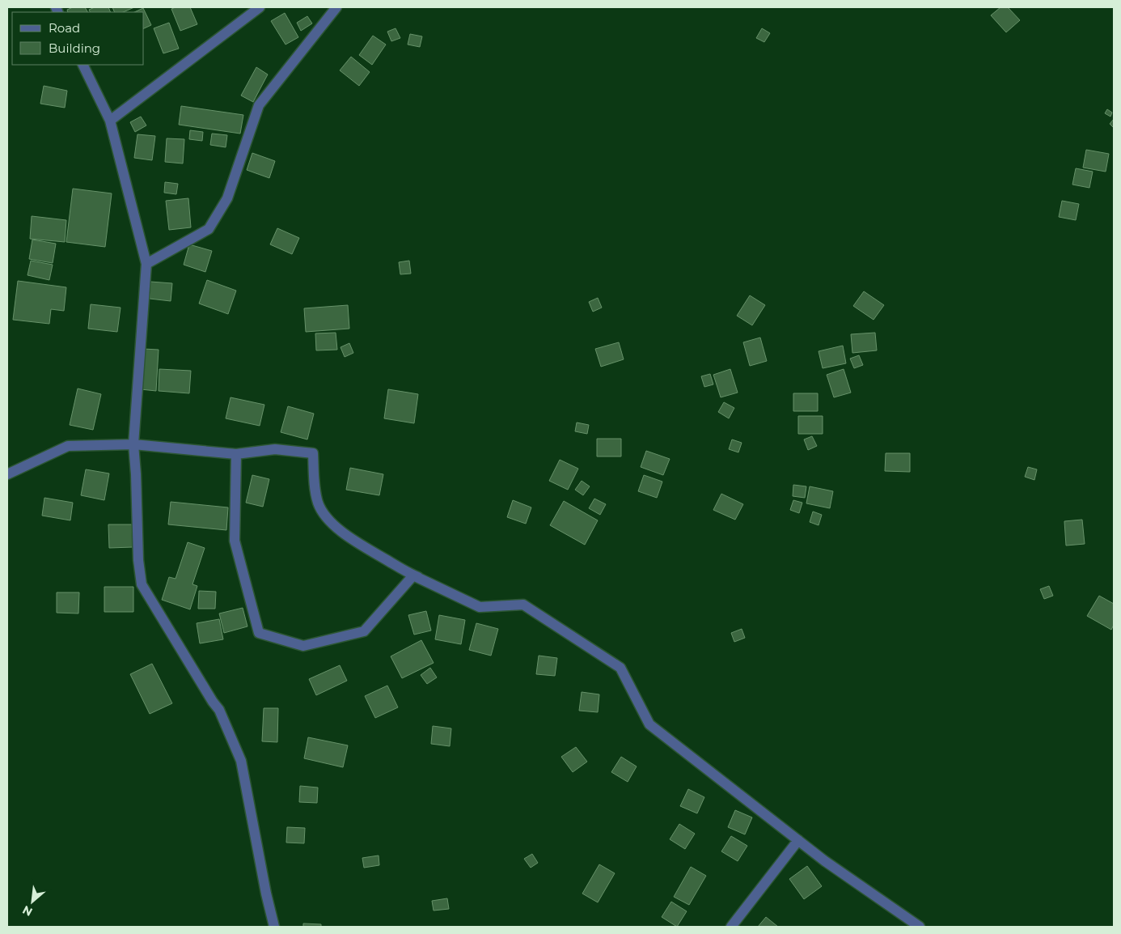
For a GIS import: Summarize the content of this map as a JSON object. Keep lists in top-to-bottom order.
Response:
{
  "legend": ["Road", "Building"],
  "north": "bottom left"
}
